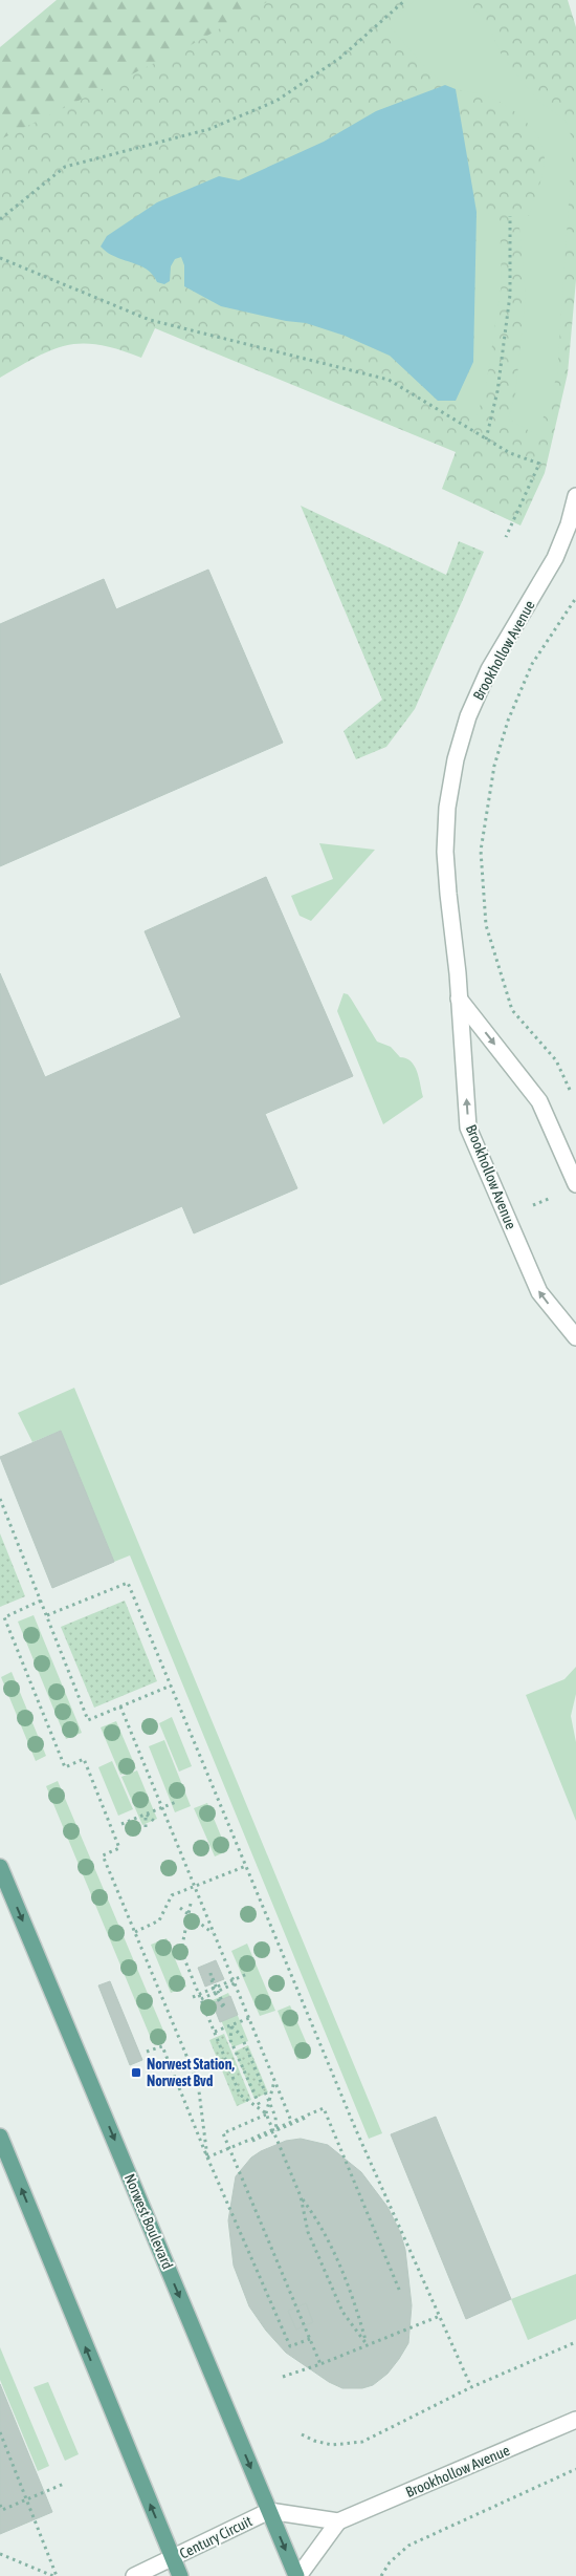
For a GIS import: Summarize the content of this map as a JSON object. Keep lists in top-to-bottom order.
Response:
{
  "streets": {
    "main road": ["Norwest Boulevard"],
    "street": ["Brookhollow Avenue", "Century Circuit"]
  },
  "crossings": [
    ["Norwest Boulevard", "Century Circuit"]
  ],
  "places": {
    "transit": ["Norwest Station, Norwest Bvd"]
  }
}
